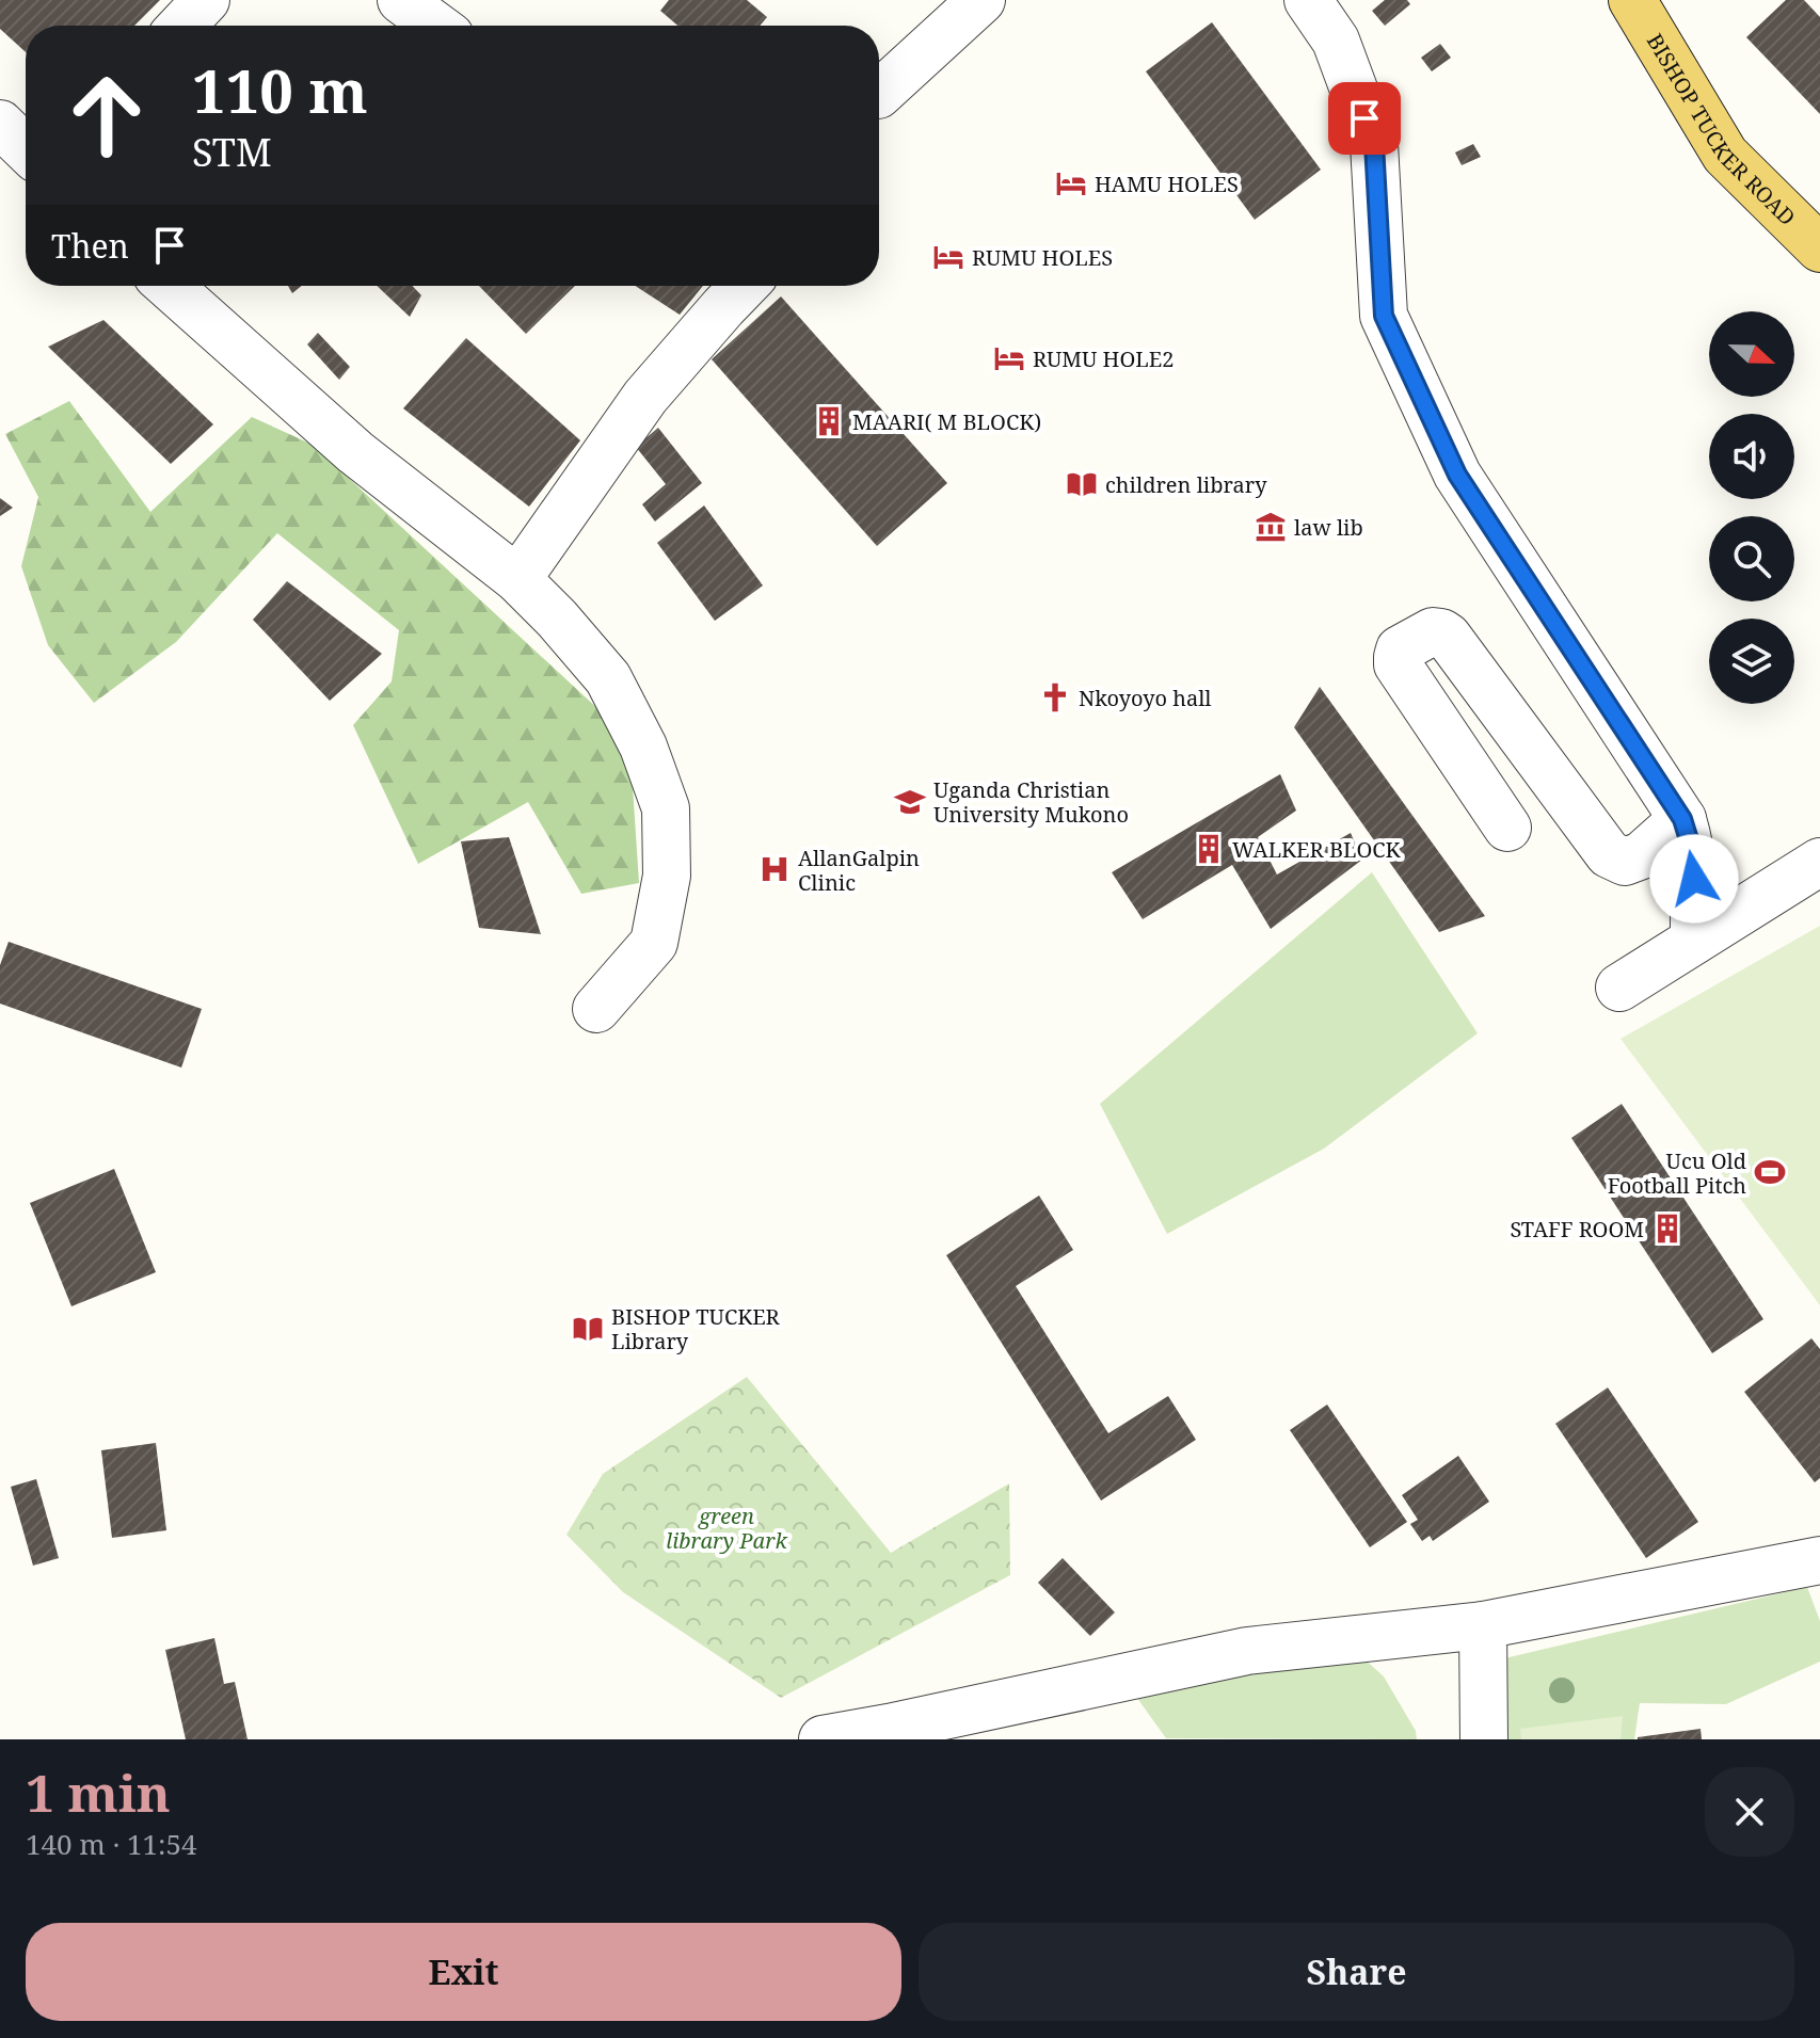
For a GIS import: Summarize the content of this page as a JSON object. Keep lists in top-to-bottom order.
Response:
{
  "streets": {
    "main road": ["BISHOP TUCKER ROAD"]
  },
  "parks": ["green library Park"],
  "places": {
    "hotel": ["HAMU HOLES", "RUMU HOLES", "RUMU HOLE2"],
    "building": ["MAARI( M BLOCK)", "WALKER BLOCK", "STAFF ROOM"],
    "library": ["children library", "BISHOP TUCKER Library"],
    "museum": ["law lib"],
    "church": ["Nkoyoyo hall"],
    "school or university": ["Uganda Christian University Mukono"],
    "hospital": ["AllanGalpin Clinic"],
    "sports": ["Ucu Old Football Pitch"]
  },
  "north": "right",
  "page": {
    "turn": ["110 m", "STM"],
    "then": "Then",
    "heading": ["1 min", "140 m · 11:54"],
    "buttons": ["Exit", "Share"]
  }
}
